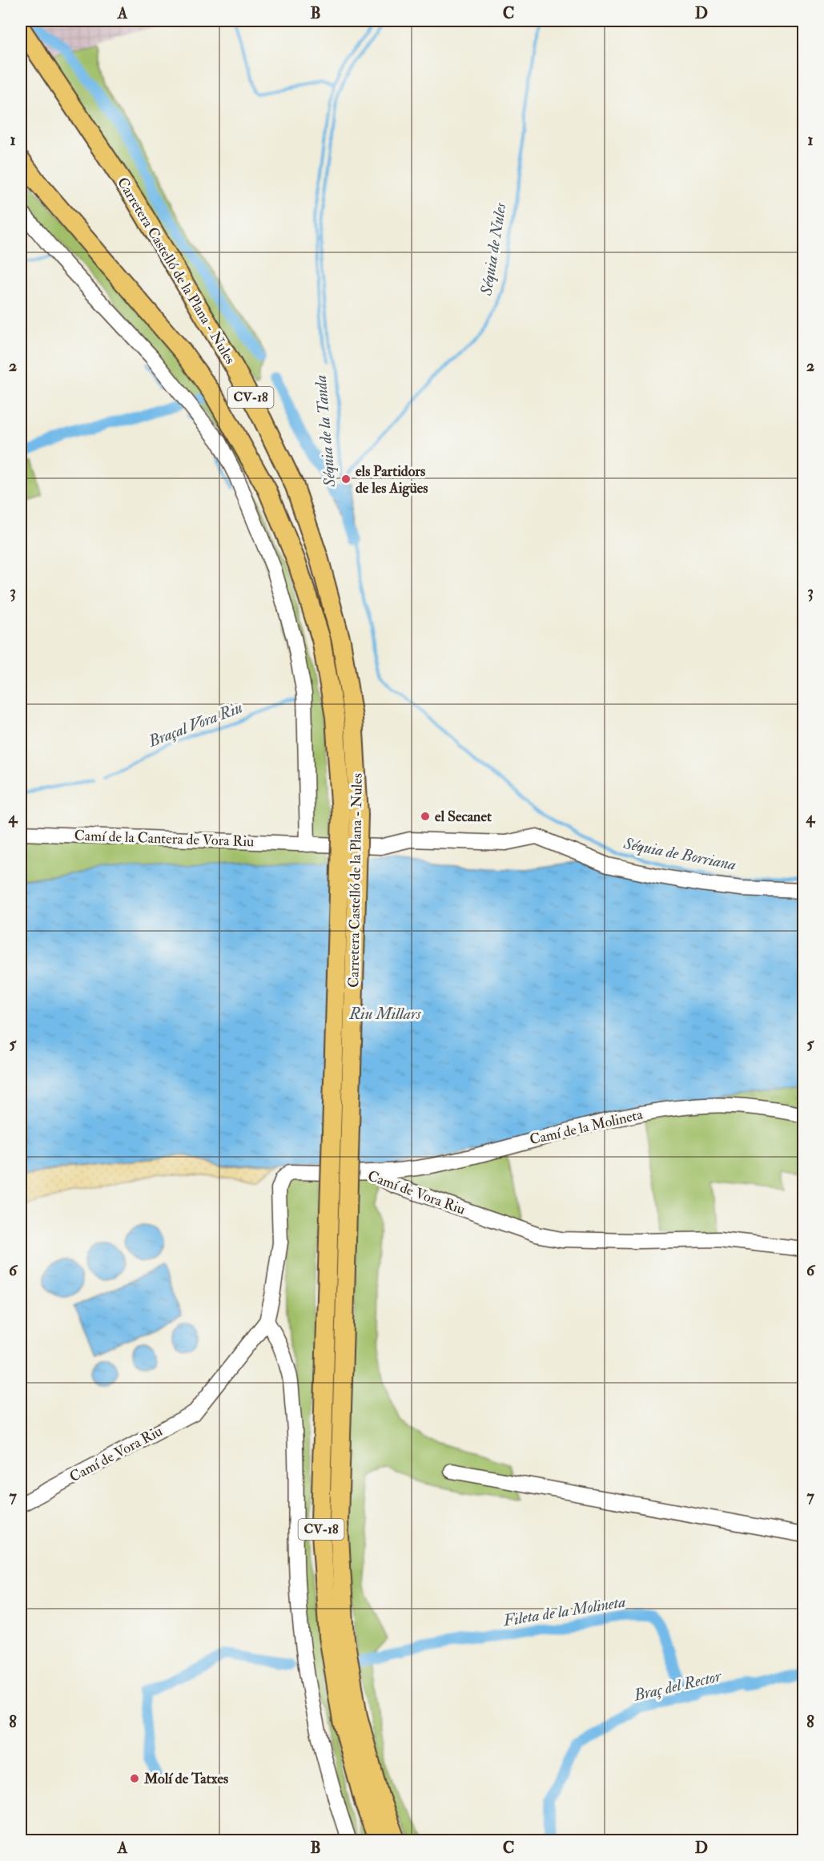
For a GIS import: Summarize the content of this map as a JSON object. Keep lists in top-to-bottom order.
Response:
{
  "streets": {
    "main road": ["Carretera Castelló de la Plana - Nules", "CV-18"],
    "street": ["Camí de la Cantera de Vora Riu", "Camí de la Molineta", "Camí de Vora Riu"]
  },
  "crossings": [
    ["Camí de la Molineta", "Camí de Vora Riu"]
  ],
  "water": [
    "Séquia de Nules",
    "Séquia de la Tanda",
    "Braçal Vora Riu",
    "Séquia de Borriana",
    "Riu Millars",
    "Fileta de la Molineta",
    "Braç del Rector"
  ],
  "places": ["els Partidors de les Aigües", "el Secanet", "Molí de Tatxes"],
  "grid": {
    "columns": [
      "A",
      "B",
      "C",
      "D"
    ],
    "rows": [
      "1",
      "2",
      "3",
      "4",
      "5",
      "6",
      "7",
      "8"
    ]
  }
}
